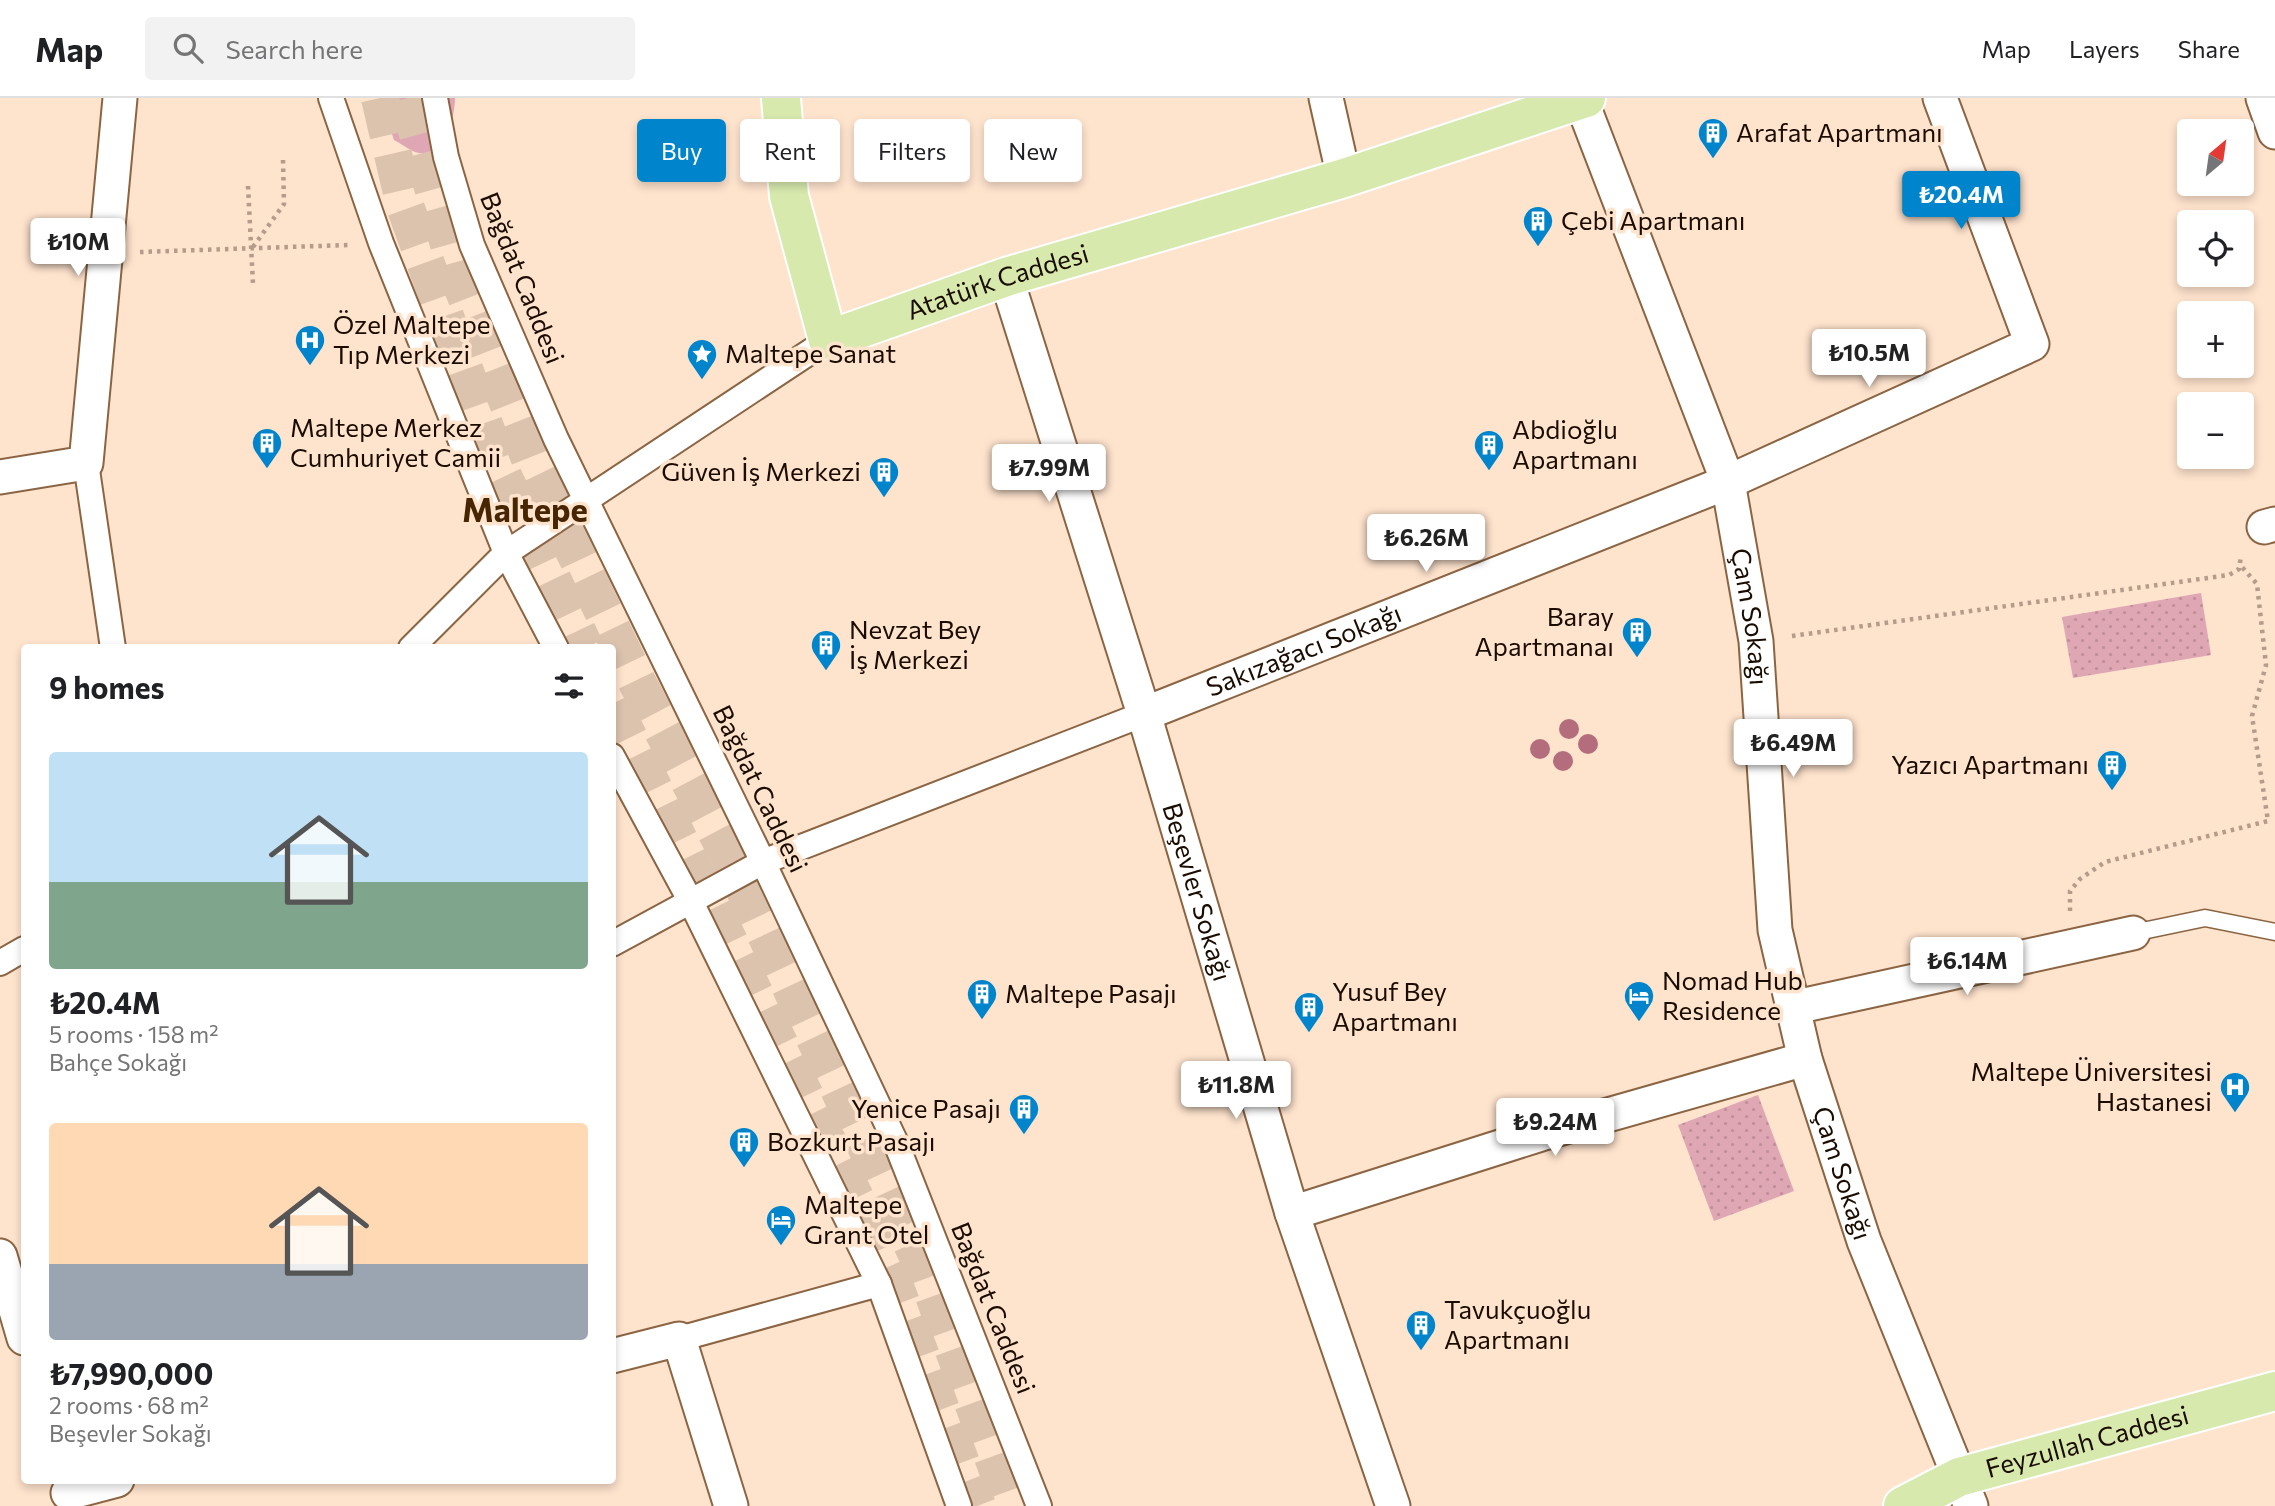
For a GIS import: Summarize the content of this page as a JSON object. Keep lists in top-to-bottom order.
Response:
{
  "streets": {
    "main road": ["Atatürk Caddesi", "Feyzullah Caddesi"],
    "street": [
      "Bağdat Caddesi",
      "Çam Sokağı",
      "Sakızağacı Sokağı",
      "Beşevler Sokağı"
    ]
  },
  "crossings": [
    ["Bağdat Caddesi", "Atatürk Caddesi"],
    ["Bağdat Caddesi", "Sakızağacı Sokağı"],
    ["Atatürk Caddesi", "Çam Sokağı"],
    ["Atatürk Caddesi", "Beşevler Sokağı"],
    ["Çam Sokağı", "Sakızağacı Sokağı"],
    ["Çam Sokağı", "Feyzullah Caddesi"],
    ["Sakızağacı Sokağı", "Beşevler Sokağı"]
  ],
  "districts": ["Maltepe"],
  "places": {
    "building": [
      "Arafat Apartmanı",
      "Çebi Apartmanı",
      "Maltepe Merkez Cumhuriyet Camii",
      "Abdioğlu Apartmanı",
      "Güven İş Merkezi",
      "Baray Apartmanaı",
      "Nevzat Bey İş Merkezi",
      "Yazıcı Apartmanı",
      "Maltepe Pasajı",
      "Yusuf Bey Apartmanı",
      "Yenice Pasajı",
      "Bozkurt Pasajı",
      "Tavukçuoğlu Apartmanı"
    ],
    "hospital": ["Özel Maltepe Tıp Merkezi", "Maltepe Üniversitesi Hastanesi"],
    "place": ["Maltepe Sanat"],
    "hotel": ["Nomad Hub Residence", "Maltepe Grant Otel"]
  },
  "north": "top right",
  "page": {
    "header": "Map",
    "search": "Search here",
    "nav": ["Map", "Layers", "Share"],
    "map_buttons": ["+", "−"],
    "chip": [
      "Buy",
      "Rent",
      "Filters",
      "New"
    ],
    "price": [
      "₺20.4M",
      "₺10M",
      "₺10.5M",
      "₺7.99M",
      "₺6.26M",
      "₺6.49M",
      "₺6.14M",
      "₺11.8M",
      "₺9.24M"
    ],
    "heading": "9 homes",
    "list": [
      {
        "name": "₺20.4M",
        "note": "5 rooms · 158 m² · Bahçe Sokağı"
      },
      {
        "name": "₺7,990,000",
        "note": "2 rooms · 68 m² · Beşevler Sokağı"
      }
    ]
  }
}
